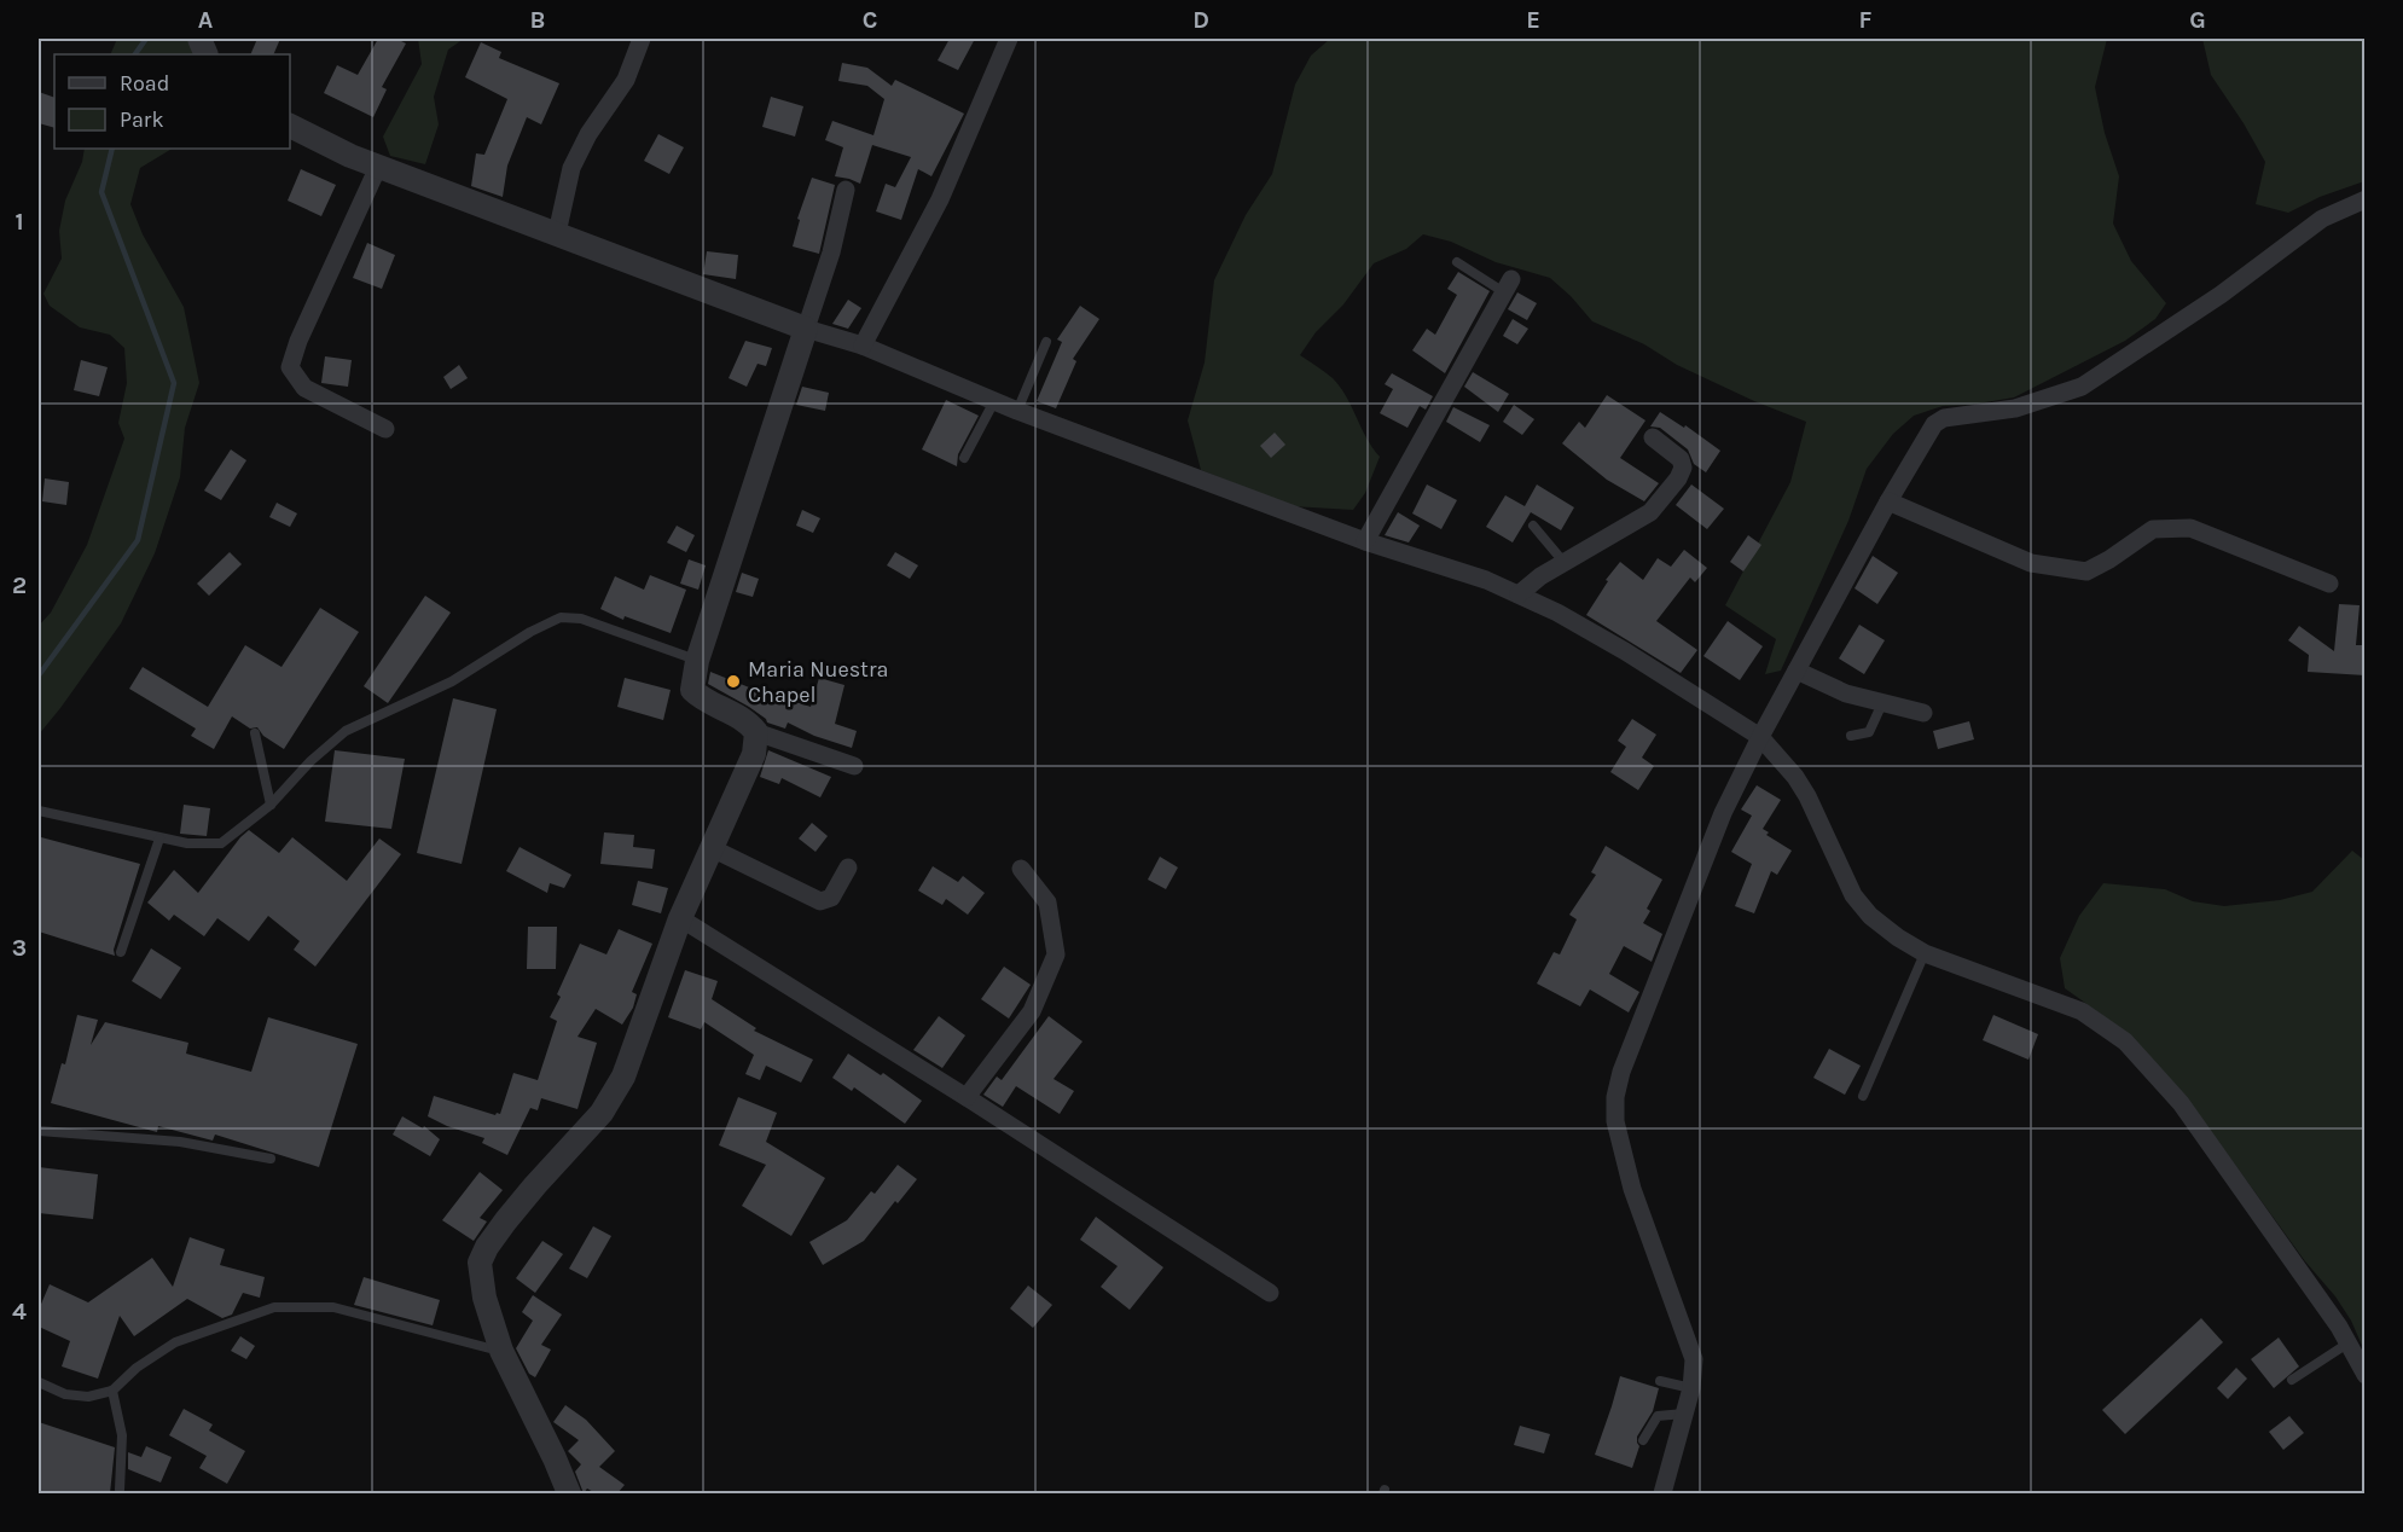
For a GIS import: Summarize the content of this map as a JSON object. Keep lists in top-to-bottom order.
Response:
{
  "places": ["Maria Nuestra Chapel"],
  "legend": ["Road", "Park"],
  "grid": {
    "columns": [
      "A",
      "B",
      "C",
      "D",
      "E",
      "F",
      "G"
    ],
    "rows": [
      "1",
      "2",
      "3",
      "4"
    ]
  }
}
